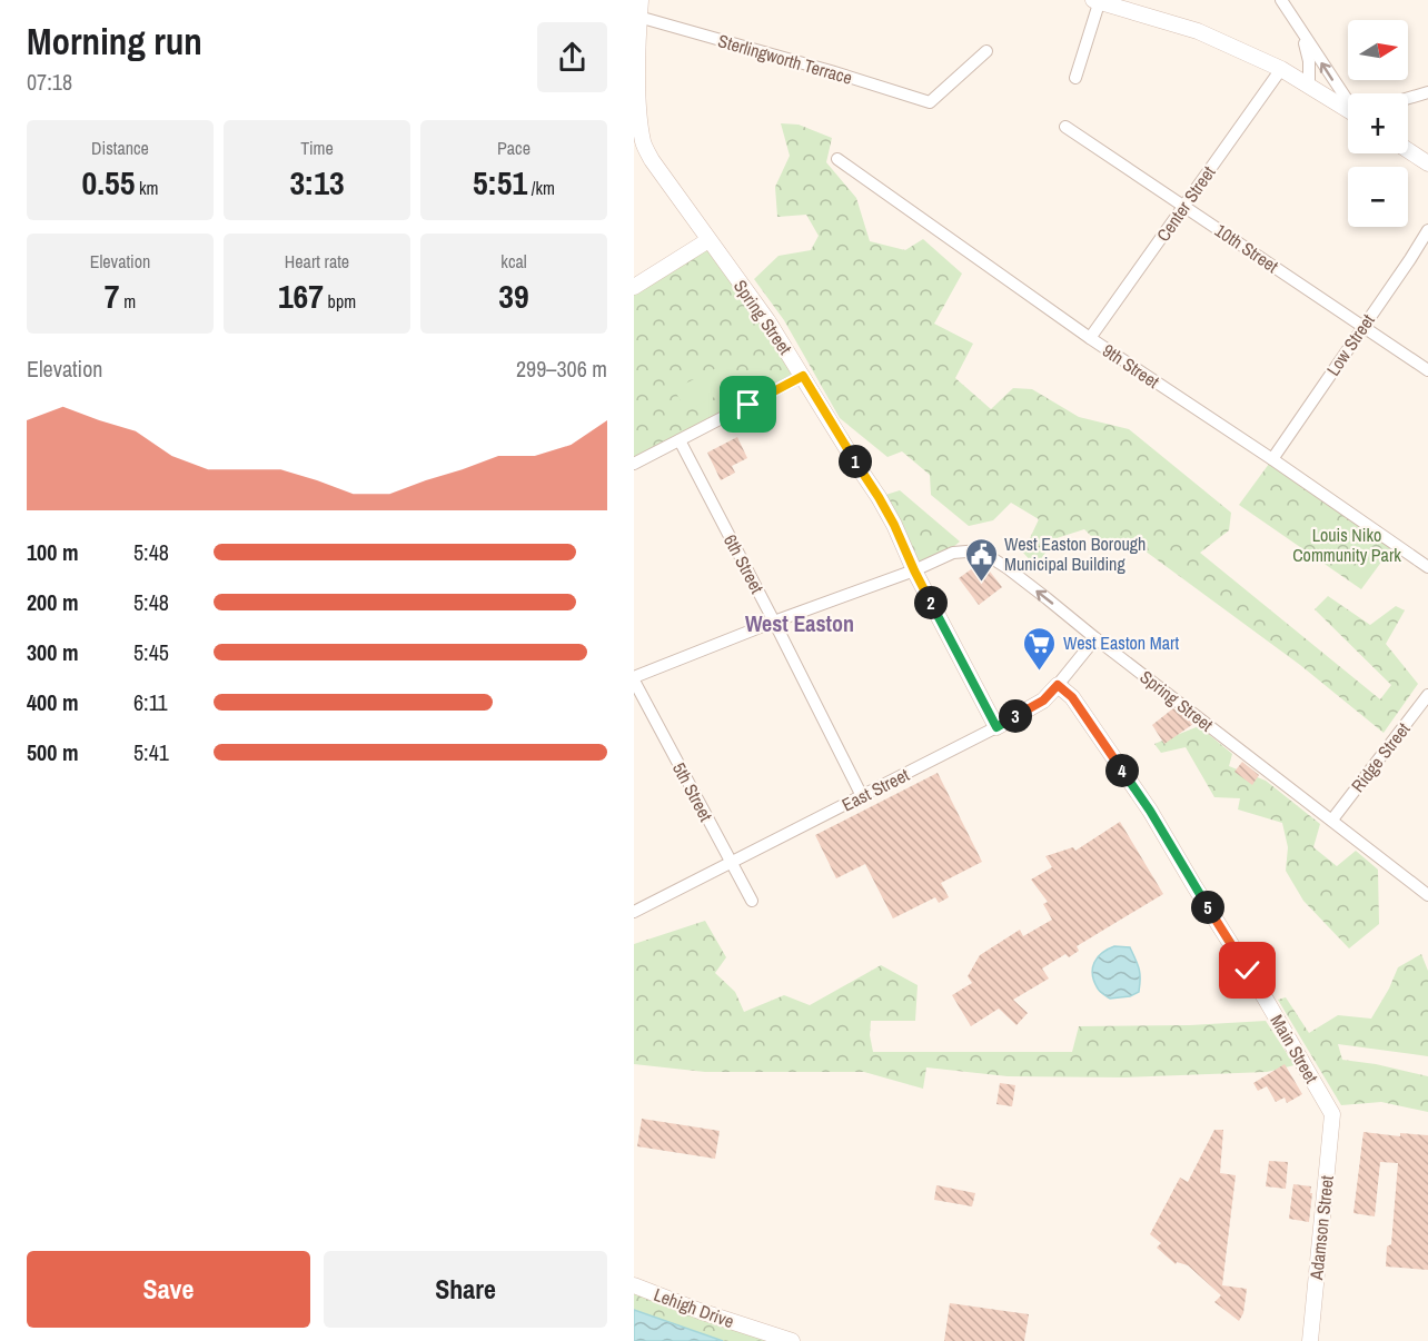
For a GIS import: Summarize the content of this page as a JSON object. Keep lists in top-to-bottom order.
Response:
{
  "streets": {
    "street": [
      "Sterlingworth Terrace",
      "Center Street",
      "10th Street",
      "Spring Street",
      "Low Street",
      "9th Street",
      "6th Street",
      "Ridge Street",
      "East Street",
      "5th Street",
      "Main Street",
      "Adamson Street",
      "Lehigh Drive"
    ]
  },
  "crossings": [
    ["Sterlingworth Terrace", "Spring Street"],
    ["Center Street", "10th Street"],
    ["Center Street", "9th Street"],
    ["10th Street", "Low Street"],
    ["Spring Street", "Ridge Street"],
    ["Spring Street", "East Street"],
    ["Low Street", "9th Street"],
    ["6th Street", "East Street"],
    ["East Street", "5th Street"],
    ["East Street", "Main Street"],
    ["Main Street", "Adamson Street"]
  ],
  "districts": ["West Easton"],
  "parks": ["Louis Niko Community Park"],
  "places": {
    "public building": ["West Easton Borough Municipal Building"],
    "supermarket": ["West Easton Mart"]
  },
  "north": "right",
  "page": {
    "heading": ["Morning run", "07:18"],
    "map_buttons": ["+", "−"],
    "stats": [
      ["Distance", "0.55 km"],
      ["Time", "3:13"],
      ["Pace", "5:51 /km"],
      ["Elevation", "7 m"],
      ["Heart rate", "167 bpm"],
      ["kcal", "39"]
    ],
    "chart": ["Elevation", "299–306 m"],
    "pins": [
      "1",
      "2",
      "3",
      "4",
      "5"
    ],
    "list": [
      {
        "name": "100 m",
        "note": "5:48"
      },
      {
        "name": "200 m",
        "note": "5:48"
      },
      {
        "name": "300 m",
        "note": "5:45"
      },
      {
        "name": "400 m",
        "note": "6:11"
      },
      {
        "name": "500 m",
        "note": "5:41"
      }
    ],
    "buttons": ["Save", "Share"]
  }
}
